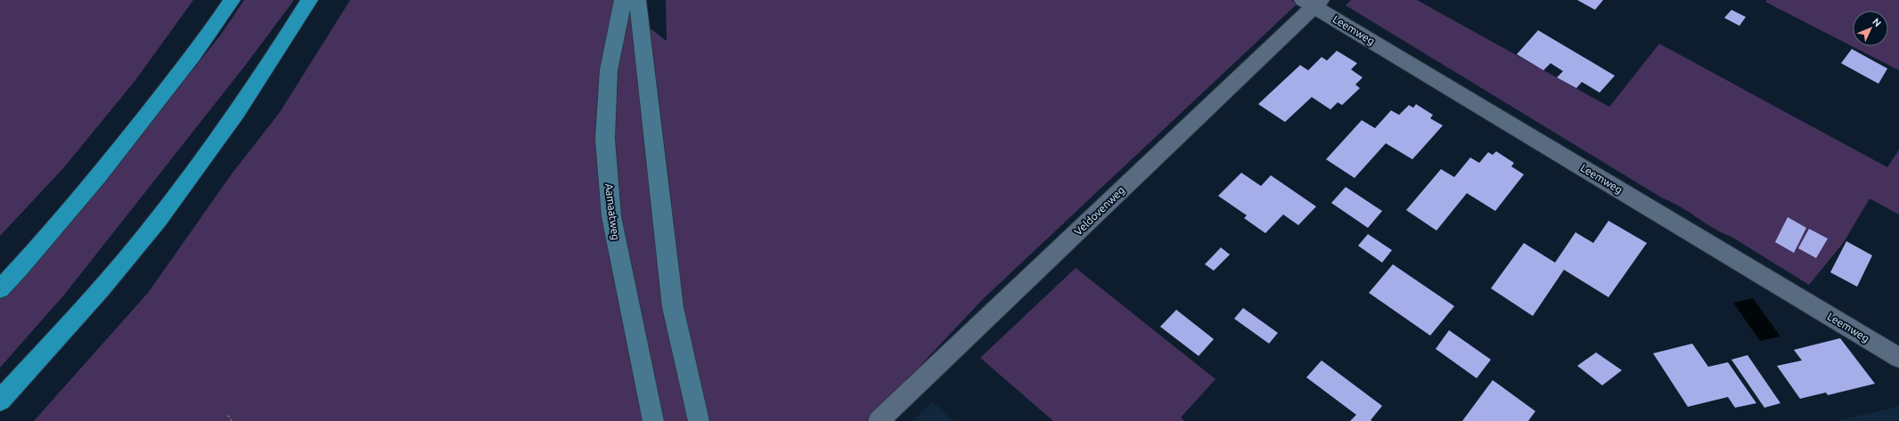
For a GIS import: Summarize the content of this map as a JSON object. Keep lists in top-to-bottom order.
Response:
{
  "streets": {
    "main road": ["Aamaatweg"],
    "street": ["Leemweg", "Veldovenweg"]
  },
  "crossings": [
    ["Leemweg", "Veldovenweg"]
  ],
  "north": "top right"
}
